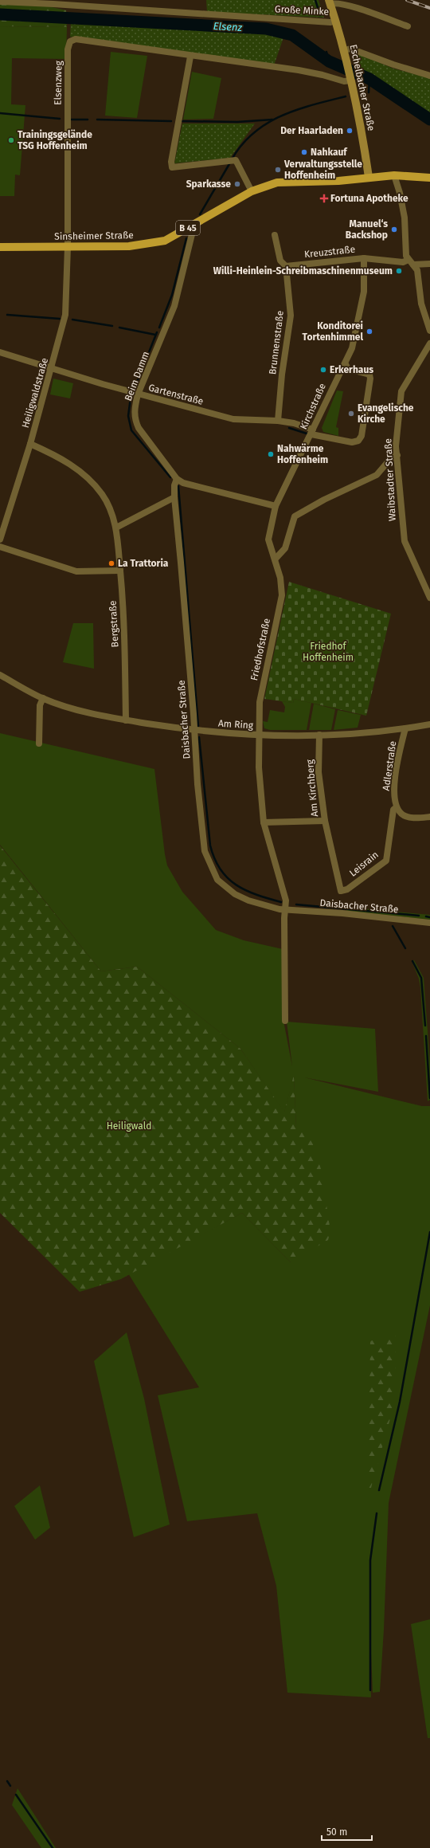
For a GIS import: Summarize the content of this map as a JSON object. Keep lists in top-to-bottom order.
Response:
{
  "streets": {
    "main road": ["Eschelbacher Straße", "B 45", "Sinsheimer Straße"],
    "street": [
      "Große Minke",
      "Elsenzweg",
      "Kreuzstraße",
      "Brunnenstraße",
      "Beim Damm",
      "Heiligwaldstraße",
      "Gartenstraße",
      "Kirchstraße",
      "Waibstadter Straße",
      "Bergstraße",
      "Friedhofstraße",
      "Daisbacher Straße",
      "Am Ring",
      "Adlerstraße",
      "Am Kirchberg",
      "Leisrain"
    ]
  },
  "crossings": [
    ["Große Minke", "Eschelbacher Straße"],
    ["Elsenzweg", "Eschelbacher Straße"],
    ["Elsenzweg", "Sinsheimer Straße"],
    ["Elsenzweg", "Heiligwaldstraße"],
    ["Eschelbacher Straße", "B 45"],
    ["Eschelbacher Straße", "Sinsheimer Straße"],
    ["B 45", "Sinsheimer Straße"],
    ["Sinsheimer Straße", "Beim Damm"],
    ["Sinsheimer Straße", "Heiligwaldstraße"],
    ["Kreuzstraße", "Brunnenstraße"],
    ["Kreuzstraße", "Kirchstraße"],
    ["Brunnenstraße", "Gartenstraße"],
    ["Beim Damm", "Gartenstraße"],
    ["Beim Damm", "Daisbacher Straße"],
    ["Heiligwaldstraße", "Gartenstraße"],
    ["Heiligwaldstraße", "Bergstraße"],
    ["Gartenstraße", "Kirchstraße"],
    ["Kirchstraße", "Friedhofstraße"],
    ["Bergstraße", "Am Ring"],
    ["Friedhofstraße", "Daisbacher Straße"],
    ["Friedhofstraße", "Am Ring"],
    ["Friedhofstraße", "Am Kirchberg"],
    ["Daisbacher Straße", "Am Ring"],
    ["Am Ring", "Adlerstraße"],
    ["Am Ring", "Am Kirchberg"],
    ["Adlerstraße", "Leisrain"],
    ["Am Kirchberg", "Leisrain"]
  ],
  "water": ["Elsenz"],
  "parks": ["Friedhof Hoffenheim", "Heiligwald"],
  "places": {
    "other": [
      "Der Haarladen",
      "Trainingsgelände TSG Hoffenheim",
      "Nahkauf",
      "Verwaltungsstelle Hoffenheim",
      "Sparkasse",
      "Manuel‘s Backshop",
      "Willi-Heinlein-Schreibmaschinenmuseum",
      "Konditorei Tortenhimmel",
      "Erkerhaus",
      "Evangelische Kirche",
      "Nahwärme Hoffenheim",
      "La Trattoria"
    ],
    "health": ["Fortuna Apotheke"]
  },
  "scale_bar": "50 m"
}
